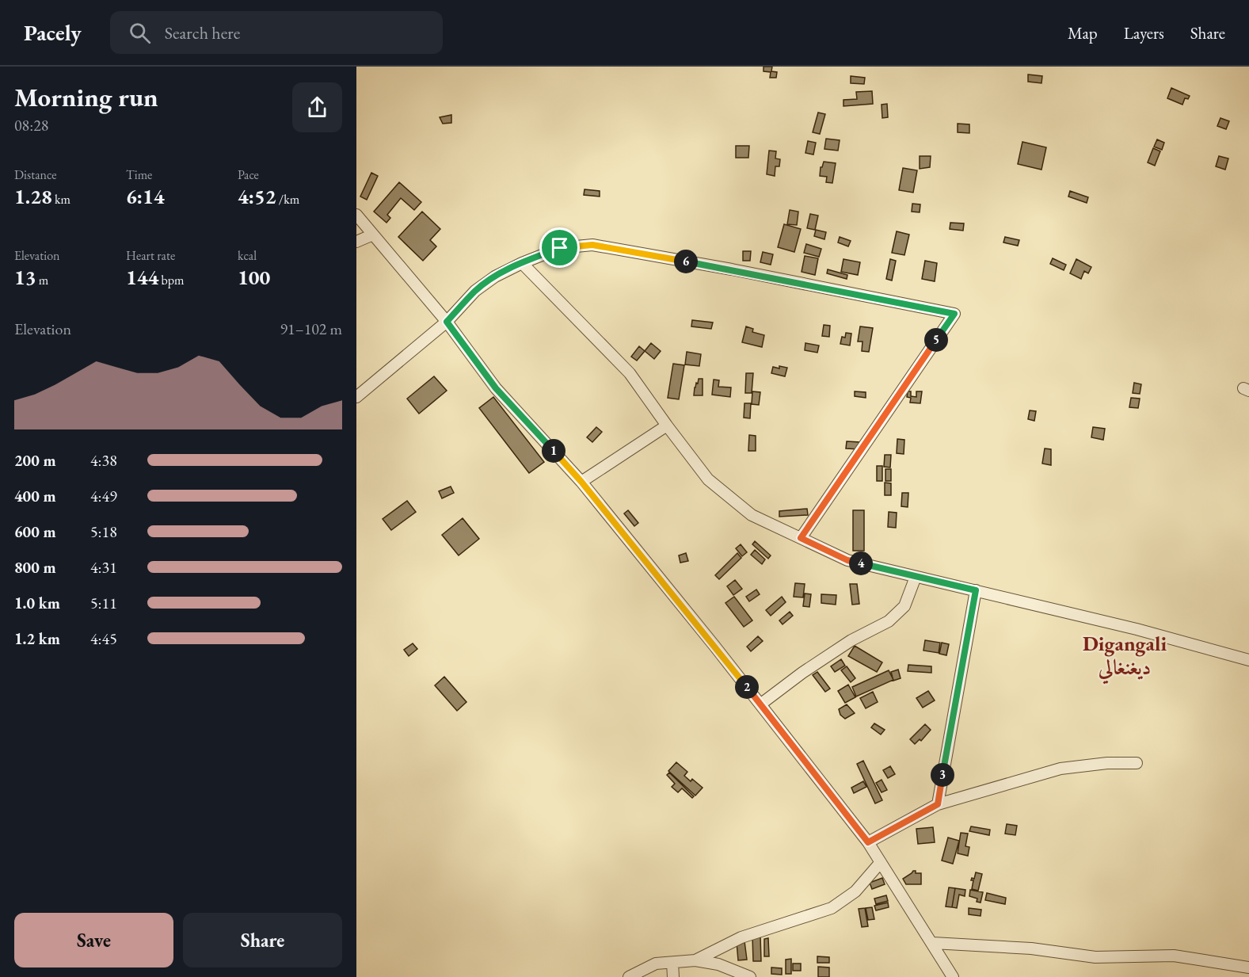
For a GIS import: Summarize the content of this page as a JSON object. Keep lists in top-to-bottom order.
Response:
{
  "districts": ["Digangali ديغنغالي"],
  "page": {
    "header": "Pacely",
    "search": "Search here",
    "nav": ["Map", "Layers", "Share"],
    "heading": ["Morning run", "08:28"],
    "stats": [
      ["Distance", "1.28 km"],
      ["Time", "6:14"],
      ["Pace", "4:52 /km"],
      ["Elevation", "13 m"],
      ["Heart rate", "144 bpm"],
      ["kcal", "100"]
    ],
    "pins": [
      "6",
      "5",
      "1",
      "4",
      "2",
      "3"
    ],
    "chart": ["Elevation", "91–102 m"],
    "list": [
      {
        "name": "200 m",
        "note": "4:38"
      },
      {
        "name": "400 m",
        "note": "4:49"
      },
      {
        "name": "600 m",
        "note": "5:18"
      },
      {
        "name": "800 m",
        "note": "4:31"
      },
      {
        "name": "1.0 km",
        "note": "5:11"
      },
      {
        "name": "1.2 km",
        "note": "4:45"
      }
    ],
    "buttons": ["Save", "Share"]
  }
}
